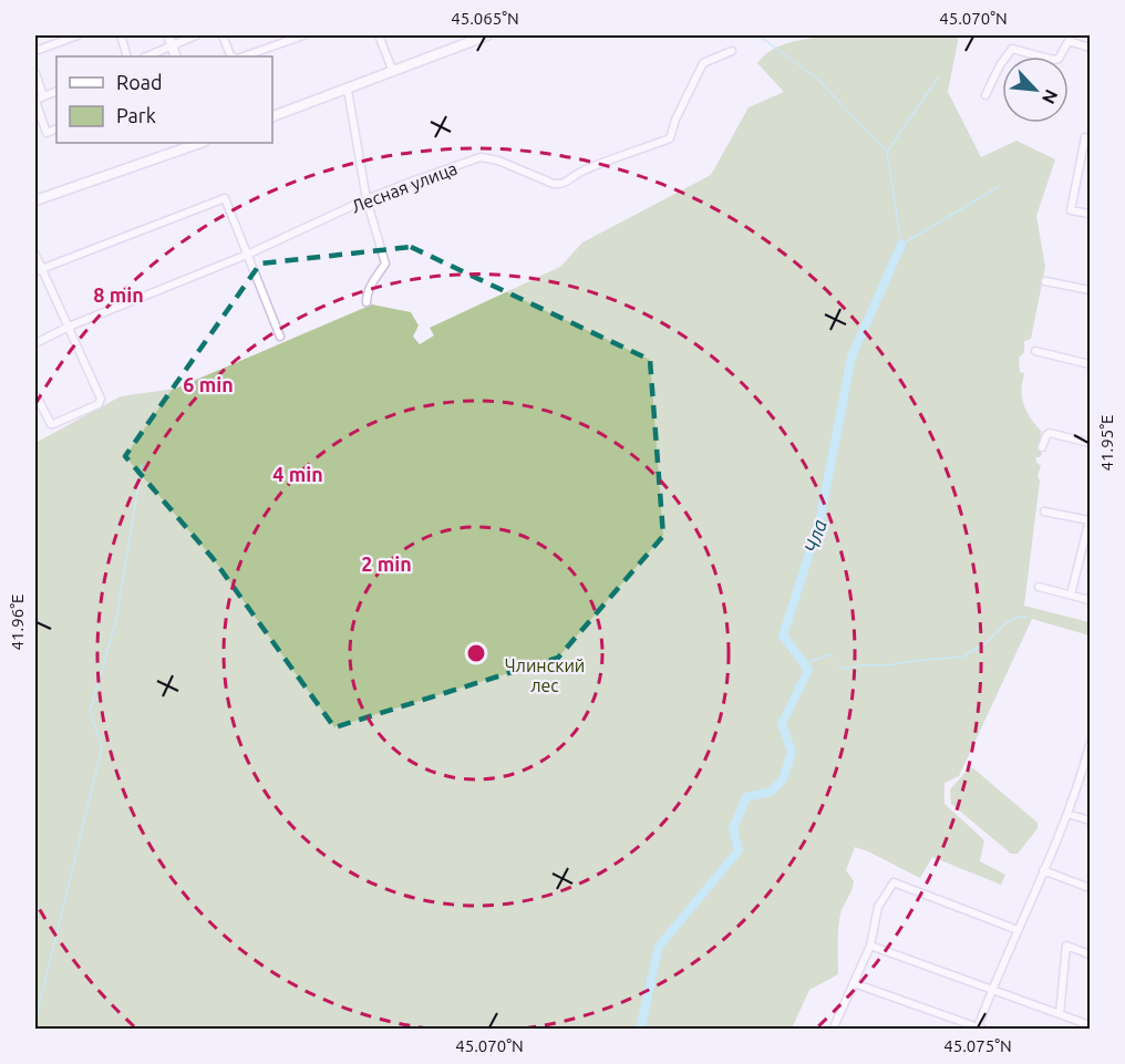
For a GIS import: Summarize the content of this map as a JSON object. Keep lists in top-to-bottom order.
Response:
{
  "streets": {
    "street": ["Лесная улица"]
  },
  "water": ["Чла"],
  "parks": ["Члинский лес"],
  "legend": ["Road", "Park"],
  "north": "bottom right",
  "coordinates": [
    "45.065°N",
    "45.070°N",
    "41.95°E",
    "41.96°E",
    "45.075°N"
  ],
  "rings": [
    "8 min",
    "6 min",
    "4 min",
    "2 min"
  ]
}
